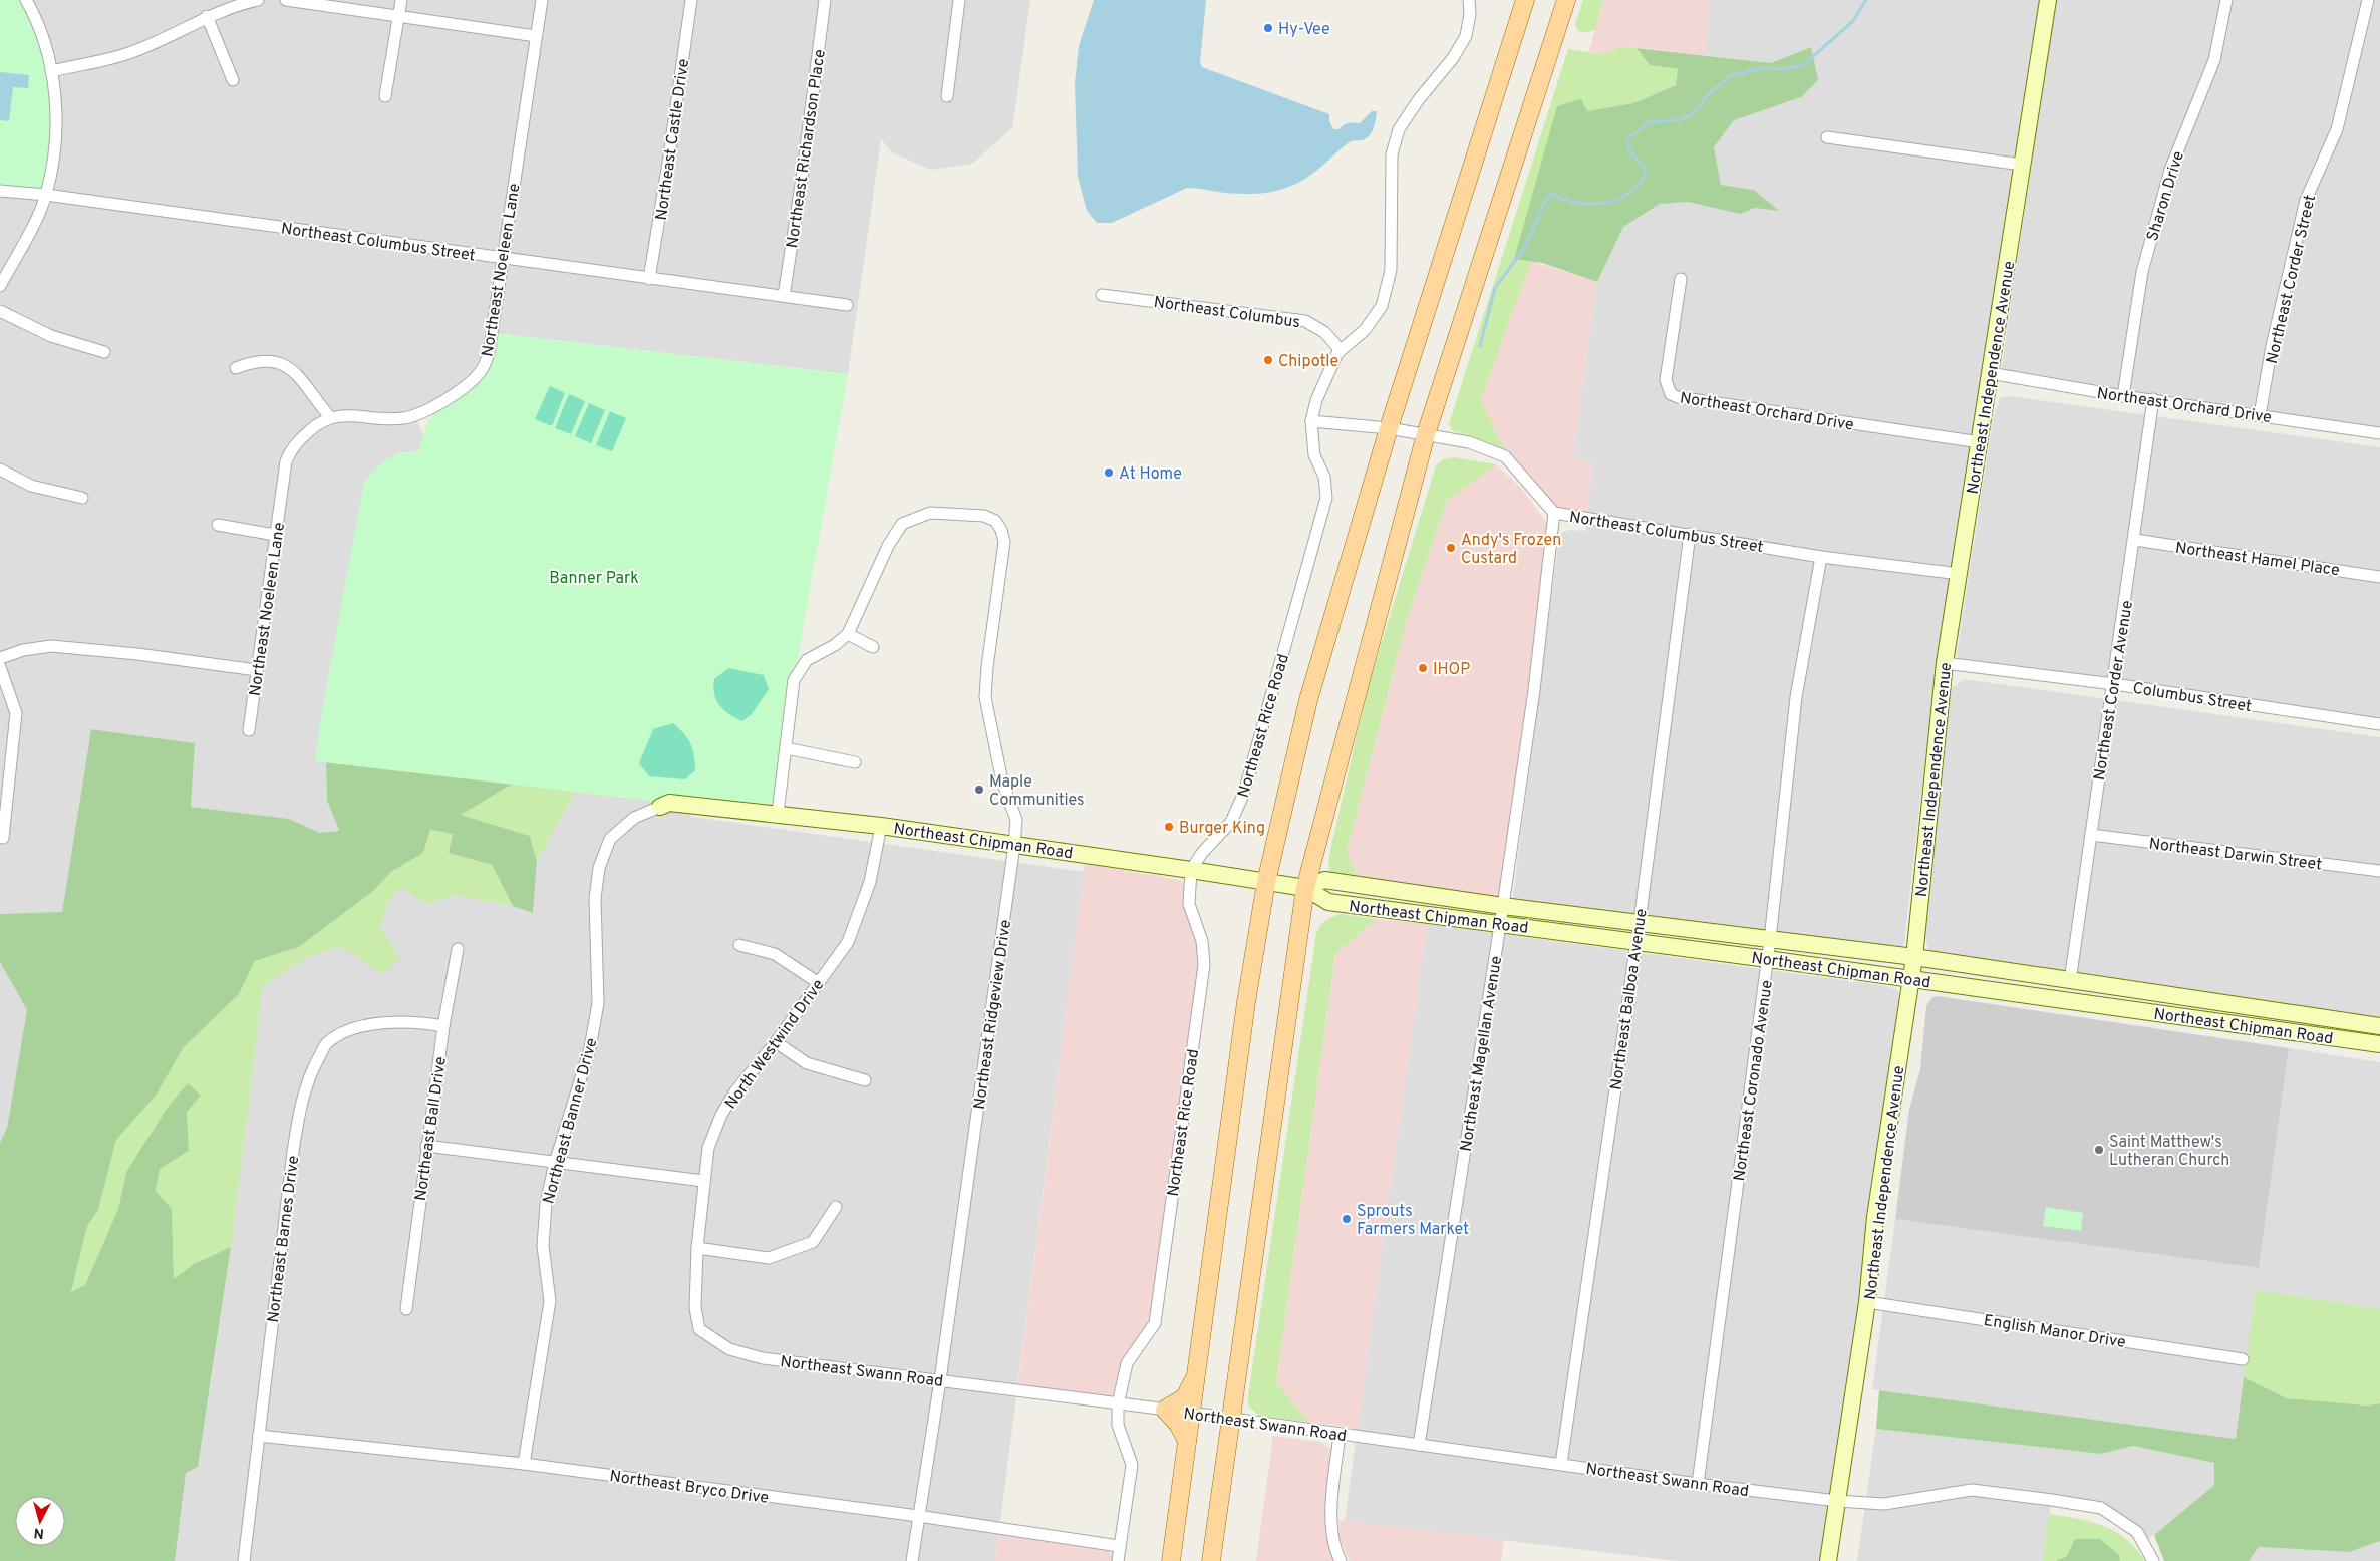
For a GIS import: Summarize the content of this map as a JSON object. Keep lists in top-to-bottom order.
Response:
{
  "streets": {
    "main road": ["Northeast Independence Avenue", "Northeast Chipman Road"],
    "street": [
      "Northeast Castle Drive",
      "Northeast Richardson Place",
      "Sharon Drive",
      "Northeast Columbus Street",
      "Northeast Noeleen Lane",
      "Northeast Corder Street",
      "Northeast Columbus",
      "Northeast Orchard Drive",
      "Northeast Hamel Place",
      "Northeast Corder Avenue",
      "Columbus Street",
      "Northeast Rice Road",
      "Northeast Darwin Street",
      "Northeast Balboa Avenue",
      "Northeast Ridgeview Drive",
      "North Westwind Drive",
      "Northeast Magellan Avenue",
      "Northeast Coronado Avenue",
      "Northeast Banner Drive",
      "Northeast Ball Drive",
      "Northeast Barnes Drive",
      "English Manor Drive",
      "Northeast Swann Road",
      "Northeast Bryco Drive"
    ]
  },
  "crossings": [
    ["Northeast Castle Drive", "Northeast Columbus Street"],
    ["Northeast Richardson Place", "Northeast Columbus Street"],
    ["Sharon Drive", "Northeast Orchard Drive"],
    ["Northeast Columbus Street", "Northeast Noeleen Lane"],
    ["Northeast Columbus Street", "Northeast Independence Avenue"],
    ["Northeast Columbus Street", "Northeast Rice Road"],
    ["Northeast Columbus Street", "Northeast Balboa Avenue"],
    ["Northeast Columbus Street", "Northeast Magellan Avenue"],
    ["Northeast Columbus Street", "Northeast Coronado Avenue"],
    ["Northeast Corder Street", "Northeast Orchard Drive"],
    ["Northeast Columbus", "Northeast Rice Road"],
    ["Northeast Independence Avenue", "Northeast Orchard Drive"],
    ["Northeast Independence Avenue", "Columbus Street"],
    ["Northeast Independence Avenue", "Northeast Chipman Road"],
    ["Northeast Independence Avenue", "English Manor Drive"],
    ["Northeast Independence Avenue", "Northeast Swann Road"],
    ["Northeast Orchard Drive", "Northeast Corder Avenue"],
    ["Northeast Hamel Place", "Northeast Corder Avenue"],
    ["Northeast Corder Avenue", "Columbus Street"],
    ["Northeast Corder Avenue", "Northeast Chipman Road"],
    ["Northeast Corder Avenue", "Northeast Darwin Street"],
    ["Northeast Rice Road", "Northeast Chipman Road"],
    ["Northeast Rice Road", "Northeast Swann Road"],
    ["Northeast Rice Road", "Northeast Bryco Drive"],
    ["Northeast Chipman Road", "Northeast Balboa Avenue"],
    ["Northeast Chipman Road", "Northeast Ridgeview Drive"],
    ["Northeast Chipman Road", "North Westwind Drive"],
    ["Northeast Chipman Road", "Northeast Magellan Avenue"],
    ["Northeast Chipman Road", "Northeast Coronado Avenue"],
    ["Northeast Chipman Road", "Northeast Banner Drive"],
    ["Northeast Balboa Avenue", "Northeast Swann Road"],
    ["Northeast Ridgeview Drive", "Northeast Swann Road"],
    ["Northeast Ridgeview Drive", "Northeast Bryco Drive"],
    ["North Westwind Drive", "Northeast Swann Road"],
    ["Northeast Magellan Avenue", "Northeast Swann Road"],
    ["Northeast Coronado Avenue", "Northeast Swann Road"],
    ["Northeast Banner Drive", "Northeast Bryco Drive"],
    ["Northeast Ball Drive", "Northeast Barnes Drive"],
    ["Northeast Barnes Drive", "Northeast Bryco Drive"]
  ],
  "parks": ["Banner Park"],
  "places": [
    "Hy-Vee",
    "Chipotle",
    "At Home",
    "Andy's Frozen Custard",
    "IHOP",
    "Maple Communities",
    "Burger King",
    "Saint Matthew's Lutheran Church",
    "Sprouts Farmers Market"
  ],
  "north": "bottom"
}
